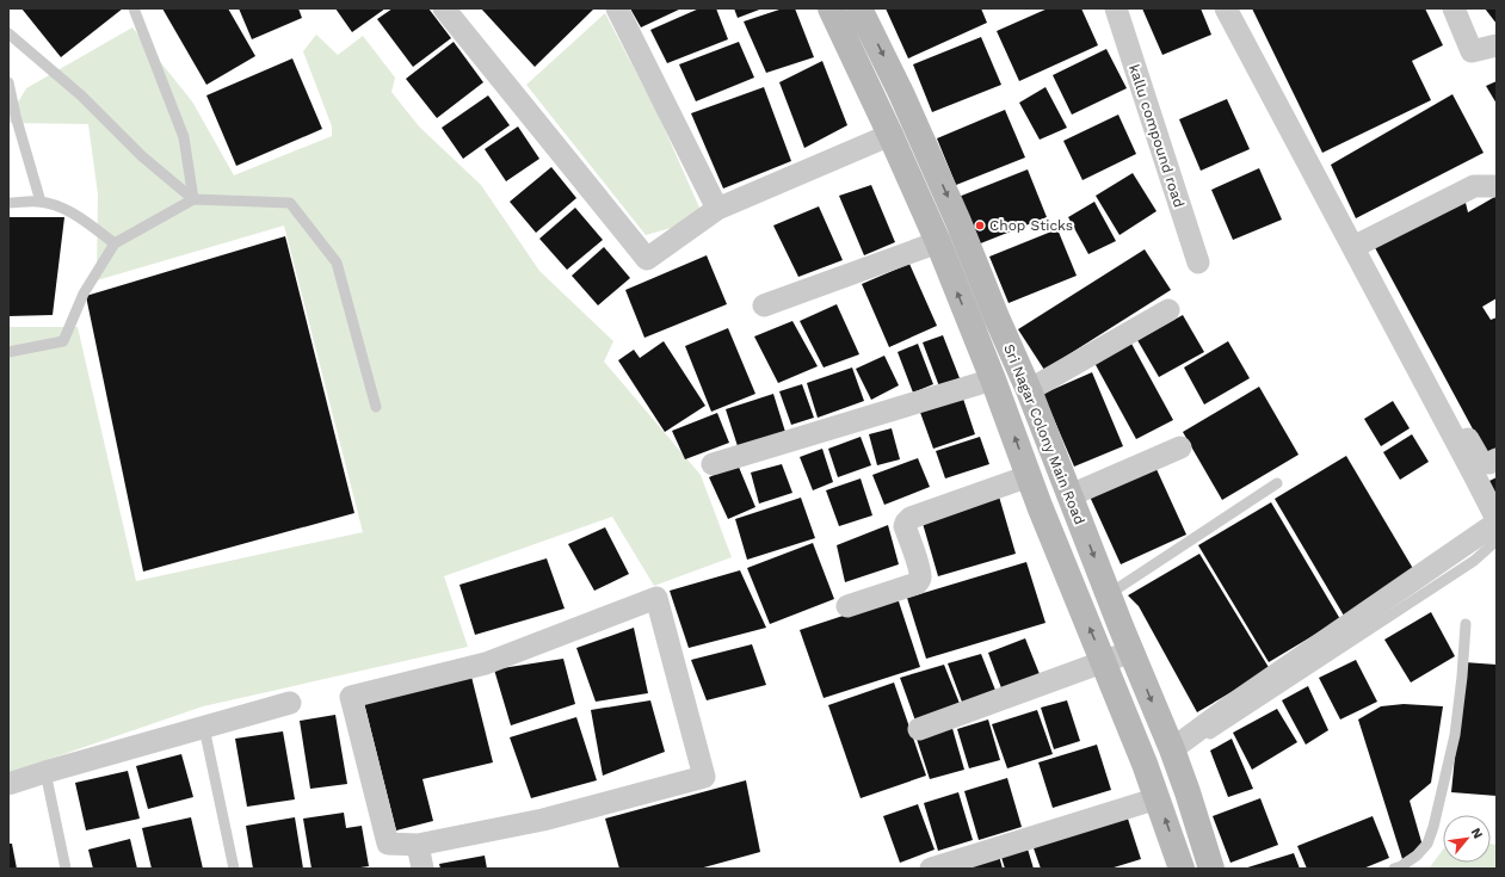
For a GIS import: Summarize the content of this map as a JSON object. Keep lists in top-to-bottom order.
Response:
{
  "streets": {
    "main road": ["Sri Nagar Colony Main Road"],
    "street": ["kallu compound road"]
  },
  "places": ["Chop Sticks"],
  "north": "top right"
}
